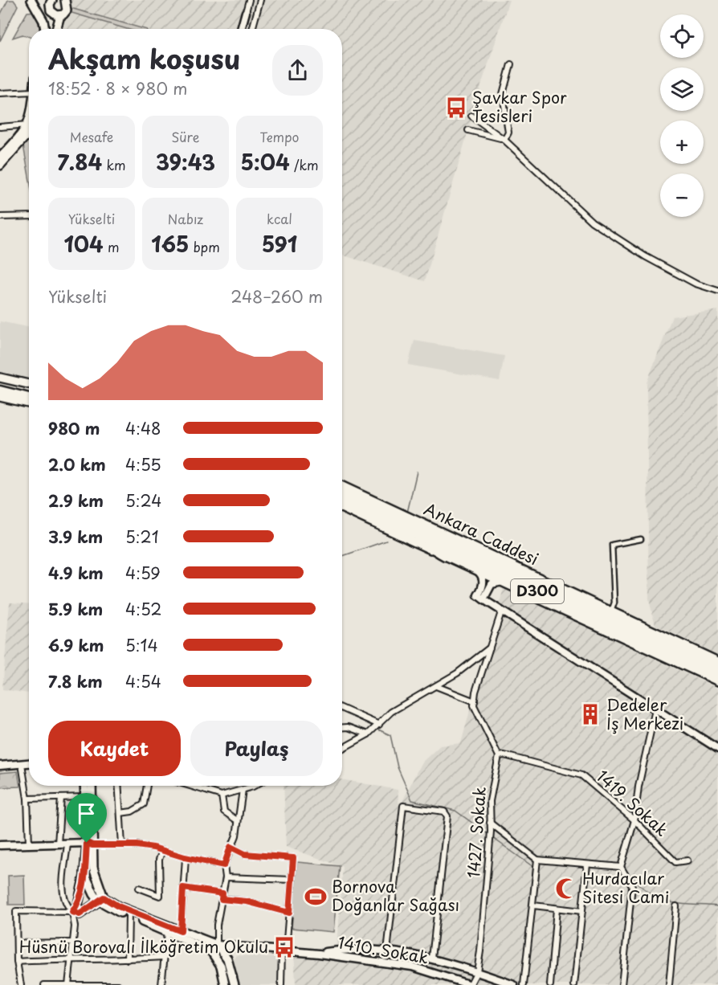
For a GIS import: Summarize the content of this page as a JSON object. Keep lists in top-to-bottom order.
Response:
{
  "streets": {
    "highway": ["Ankara Caddesi", "D300"],
    "street": ["1419. Sokak", "1427. Sokak", "1410. Sokak"]
  },
  "crossings": [
    ["1419. Sokak", "1427. Sokak"],
    ["1427. Sokak", "1410. Sokak"]
  ],
  "places": {
    "bus stop": ["Şavkar Spor Tesisleri", "Hüsnü Borovalı İlköğretim Okulu"],
    "building": ["Dedeler İş Merkezi"],
    "mosque": ["Hurdacılar Sitesi Cami"],
    "sports": ["Bornova Doğanlar Sağası"]
  },
  "page": {
    "map_buttons": ["+", "−"],
    "heading": ["Akşam koşusu", "18:52 · 8 × 980 m"],
    "stats": [
      ["Mesafe", "7.84 km"],
      ["Süre", "39:43"],
      ["Tempo", "5:04 /km"],
      ["Yükselti", "104 m"],
      ["Nabız", "165 bpm"],
      ["kcal", "591"]
    ],
    "chart": ["Yükselti", "248–260 m"],
    "list": [
      {
        "name": "980 m",
        "note": "4:48"
      },
      {
        "name": "2.0 km",
        "note": "4:55"
      },
      {
        "name": "2.9 km",
        "note": "5:24"
      },
      {
        "name": "3.9 km",
        "note": "5:21"
      },
      {
        "name": "4.9 km",
        "note": "4:59"
      },
      {
        "name": "5.9 km",
        "note": "4:52"
      },
      {
        "name": "6.9 km",
        "note": "5:14"
      },
      {
        "name": "7.8 km",
        "note": "4:54"
      }
    ],
    "buttons": ["Kaydet", "Paylaş"]
  }
}
